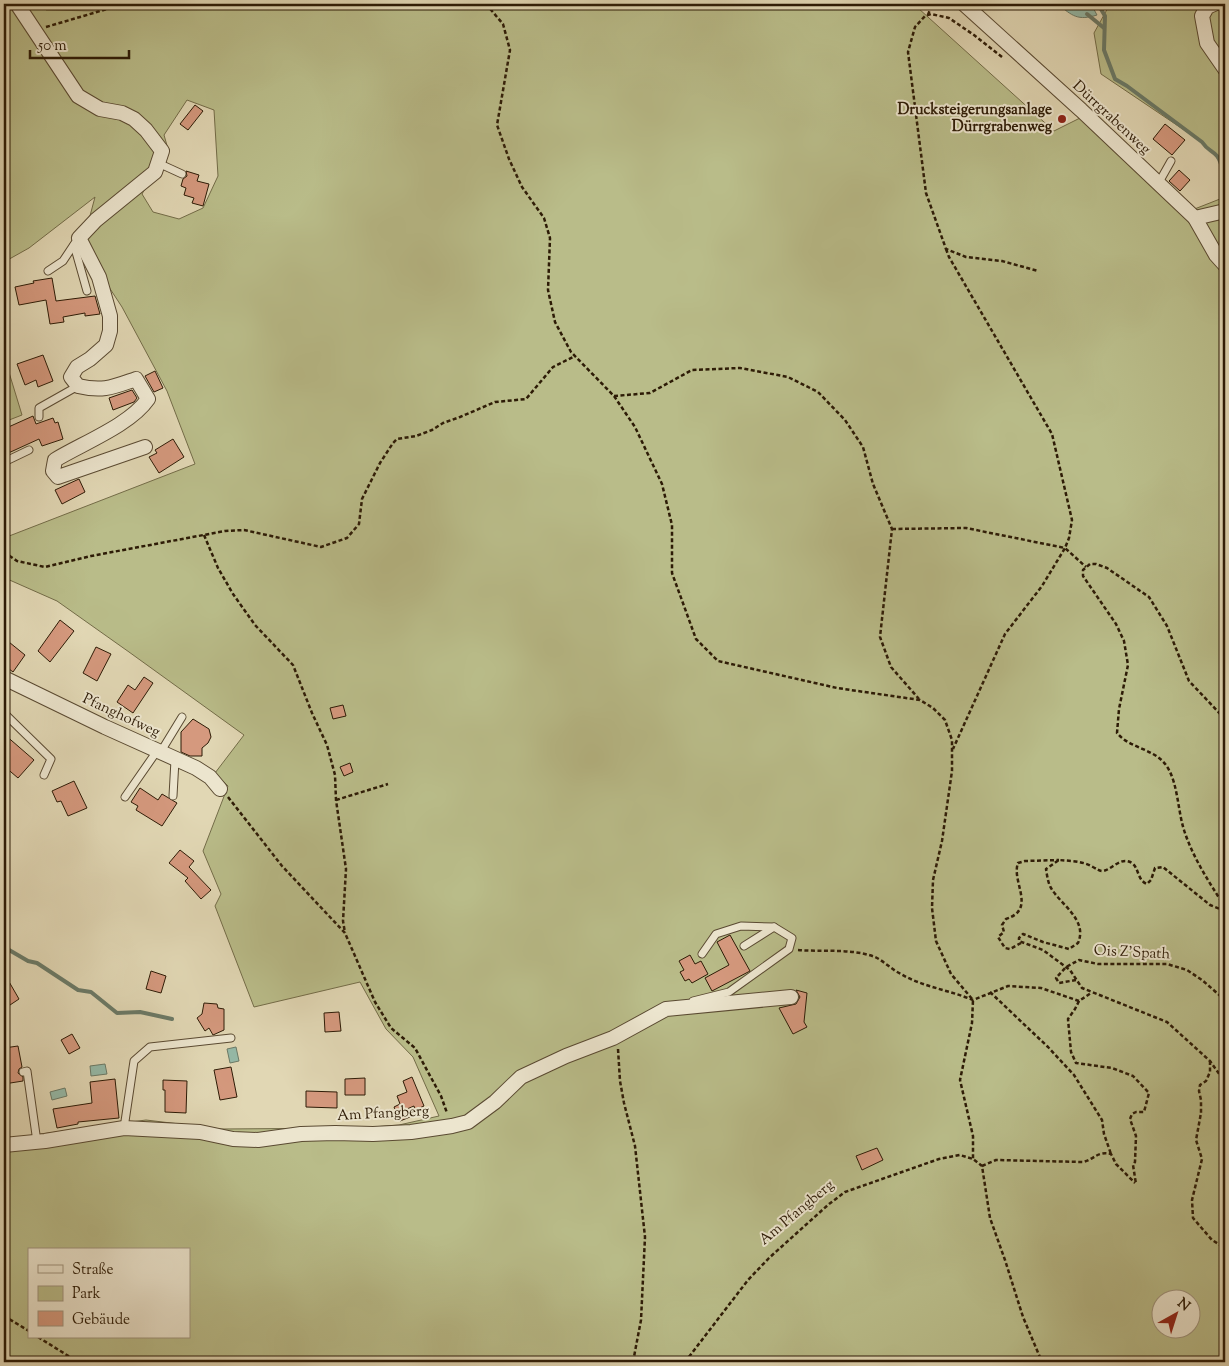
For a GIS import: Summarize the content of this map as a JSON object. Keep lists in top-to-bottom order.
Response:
{
  "streets": {
    "street": ["Dürrgrabenweg", "Pfanghofweg", "Am Pfangberg"],
    "path": ["Ois Z'Spath"]
  },
  "places": ["Drucksteigerungsanlage Dürrgrabenweg"],
  "legend": ["Straße", "Park", "Gebäude"],
  "scale_bar": "50 m",
  "north": "top right"
}
